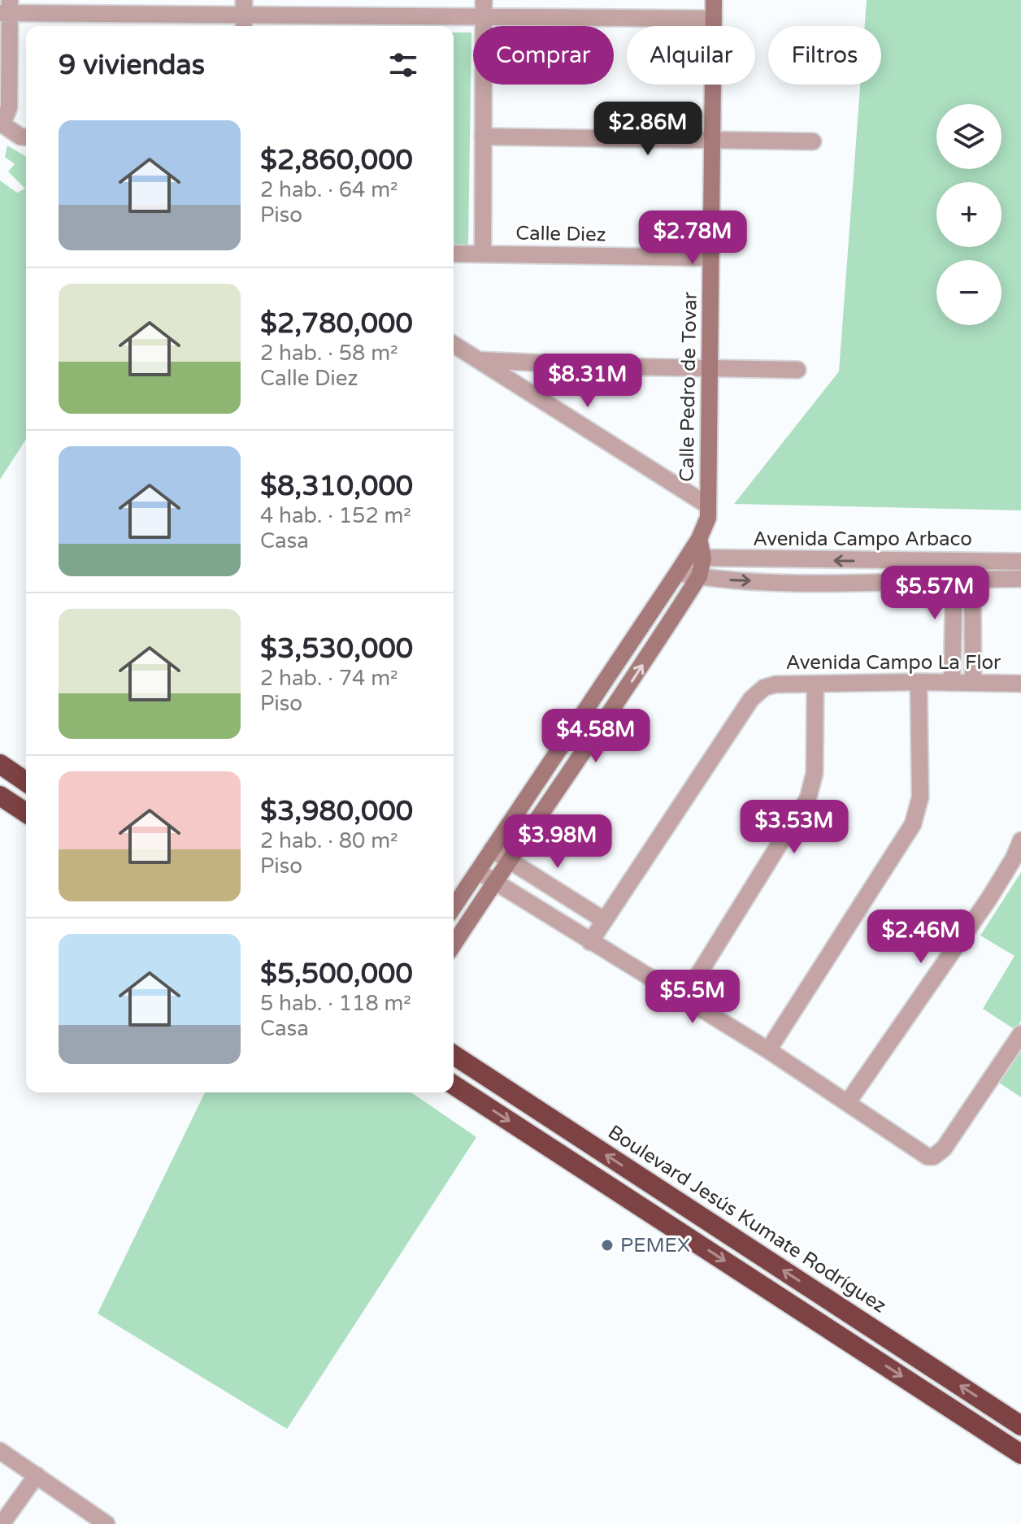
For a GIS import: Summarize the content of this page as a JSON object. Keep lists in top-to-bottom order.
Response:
{
  "streets": {
    "highway": ["Boulevard Jesús Kumate Rodríguez"],
    "street": [
      "Calle Diez",
      "Calle Pedro de Tovar",
      "Avenida Campo Arbaco",
      "Avenida Campo La Flor"
    ]
  },
  "crossings": [
    ["Calle Diez", "Calle Pedro de Tovar"]
  ],
  "places": ["PEMEX"],
  "page": {
    "chip": ["Comprar", "Alquilar", "Filtros"],
    "heading": "9 viviendas",
    "price": [
      "$2.86M",
      "$2.78M",
      "$8.31M",
      "$5.57M",
      "$4.58M",
      "$3.53M",
      "$3.98M",
      "$2.46M",
      "$5.5M"
    ],
    "map_buttons": ["+", "−"],
    "list": [
      {
        "name": "$2,860,000",
        "note": "2 hab. · 64 m² · Piso"
      },
      {
        "name": "$2,780,000",
        "note": "2 hab. · 58 m² · Calle Diez"
      },
      {
        "name": "$8,310,000",
        "note": "4 hab. · 152 m² · Casa"
      },
      {
        "name": "$3,530,000",
        "note": "2 hab. · 74 m² · Piso"
      },
      {
        "name": "$3,980,000",
        "note": "2 hab. · 80 m² · Piso"
      },
      {
        "name": "$5,500,000",
        "note": "5 hab. · 118 m² · Casa"
      }
    ]
  }
}
